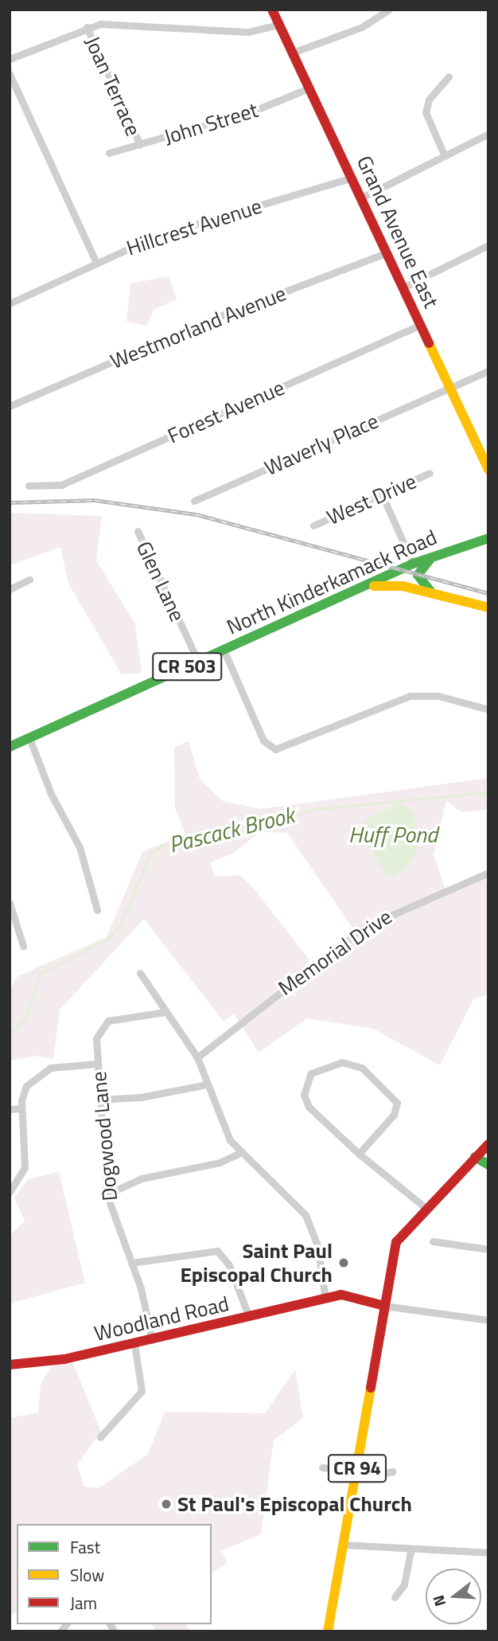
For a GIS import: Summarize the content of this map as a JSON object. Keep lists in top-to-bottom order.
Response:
{
  "streets": {
    "main road": [
      "Grand Avenue East",
      "North Kinderkamack Road",
      "CR 503",
      "Woodland Road",
      "CR 94"
    ],
    "street": [
      "Joan Terrace",
      "John Street",
      "Hillcrest Avenue",
      "Westmorland Avenue",
      "Forest Avenue",
      "Waverly Place",
      "West Drive",
      "Glen Lane",
      "Memorial Drive",
      "Dogwood Lane"
    ]
  },
  "crossings": [
    ["Joan Terrace", "John Street"],
    ["John Street", "Grand Avenue East"],
    ["Hillcrest Avenue", "Grand Avenue East"],
    ["Grand Avenue East", "Westmorland Avenue"],
    ["Grand Avenue East", "Forest Avenue"],
    ["Grand Avenue East", "Waverly Place"],
    ["Glen Lane", "North Kinderkamack Road"],
    ["North Kinderkamack Road", "CR 503"],
    ["Dogwood Lane", "Woodland Road"],
    ["Woodland Road", "CR 94"]
  ],
  "water": ["Pascack Brook", "Huff Pond"],
  "places": ["Saint Paul Episcopal Church", "St Paul's Episcopal Church"],
  "legend": ["Fast", "Slow", "Jam"],
  "north": "left"
}
